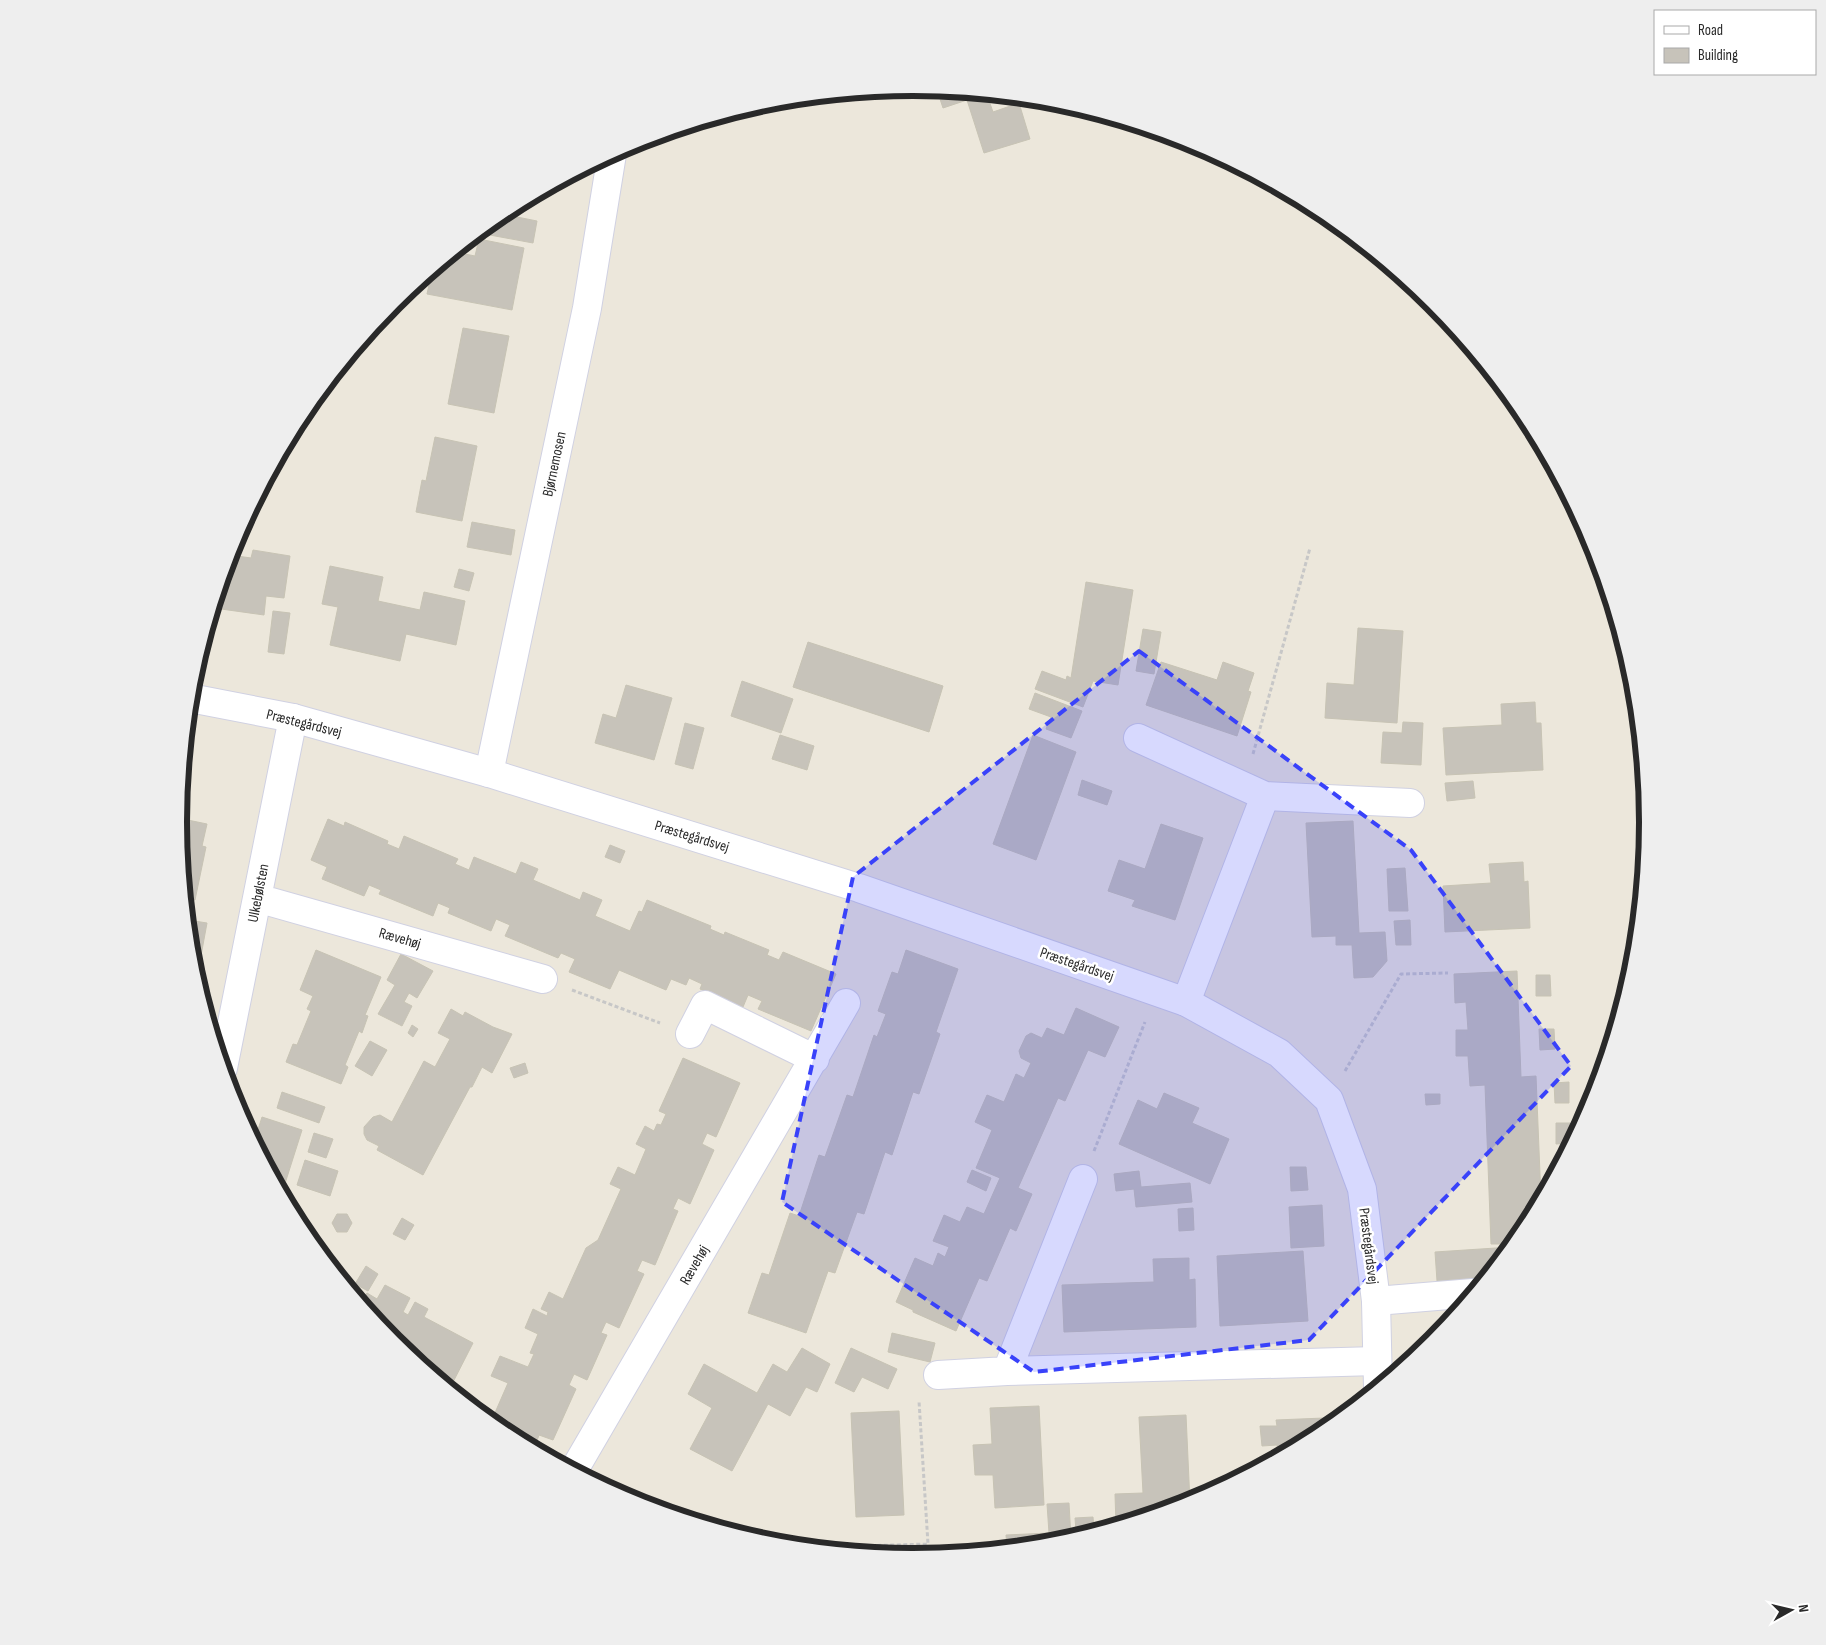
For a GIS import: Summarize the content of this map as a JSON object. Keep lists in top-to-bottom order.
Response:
{
  "streets": {
    "street": [
      "Bjørnemosen",
      "Præstegårdsvej",
      "Ulkebølsten",
      "Rævehøj"
    ]
  },
  "crossings": [
    ["Bjørnemosen", "Præstegårdsvej"],
    ["Præstegårdsvej", "Ulkebølsten"],
    ["Ulkebølsten", "Rævehøj"]
  ],
  "legend": ["Road", "Building"],
  "north": "right"
}
